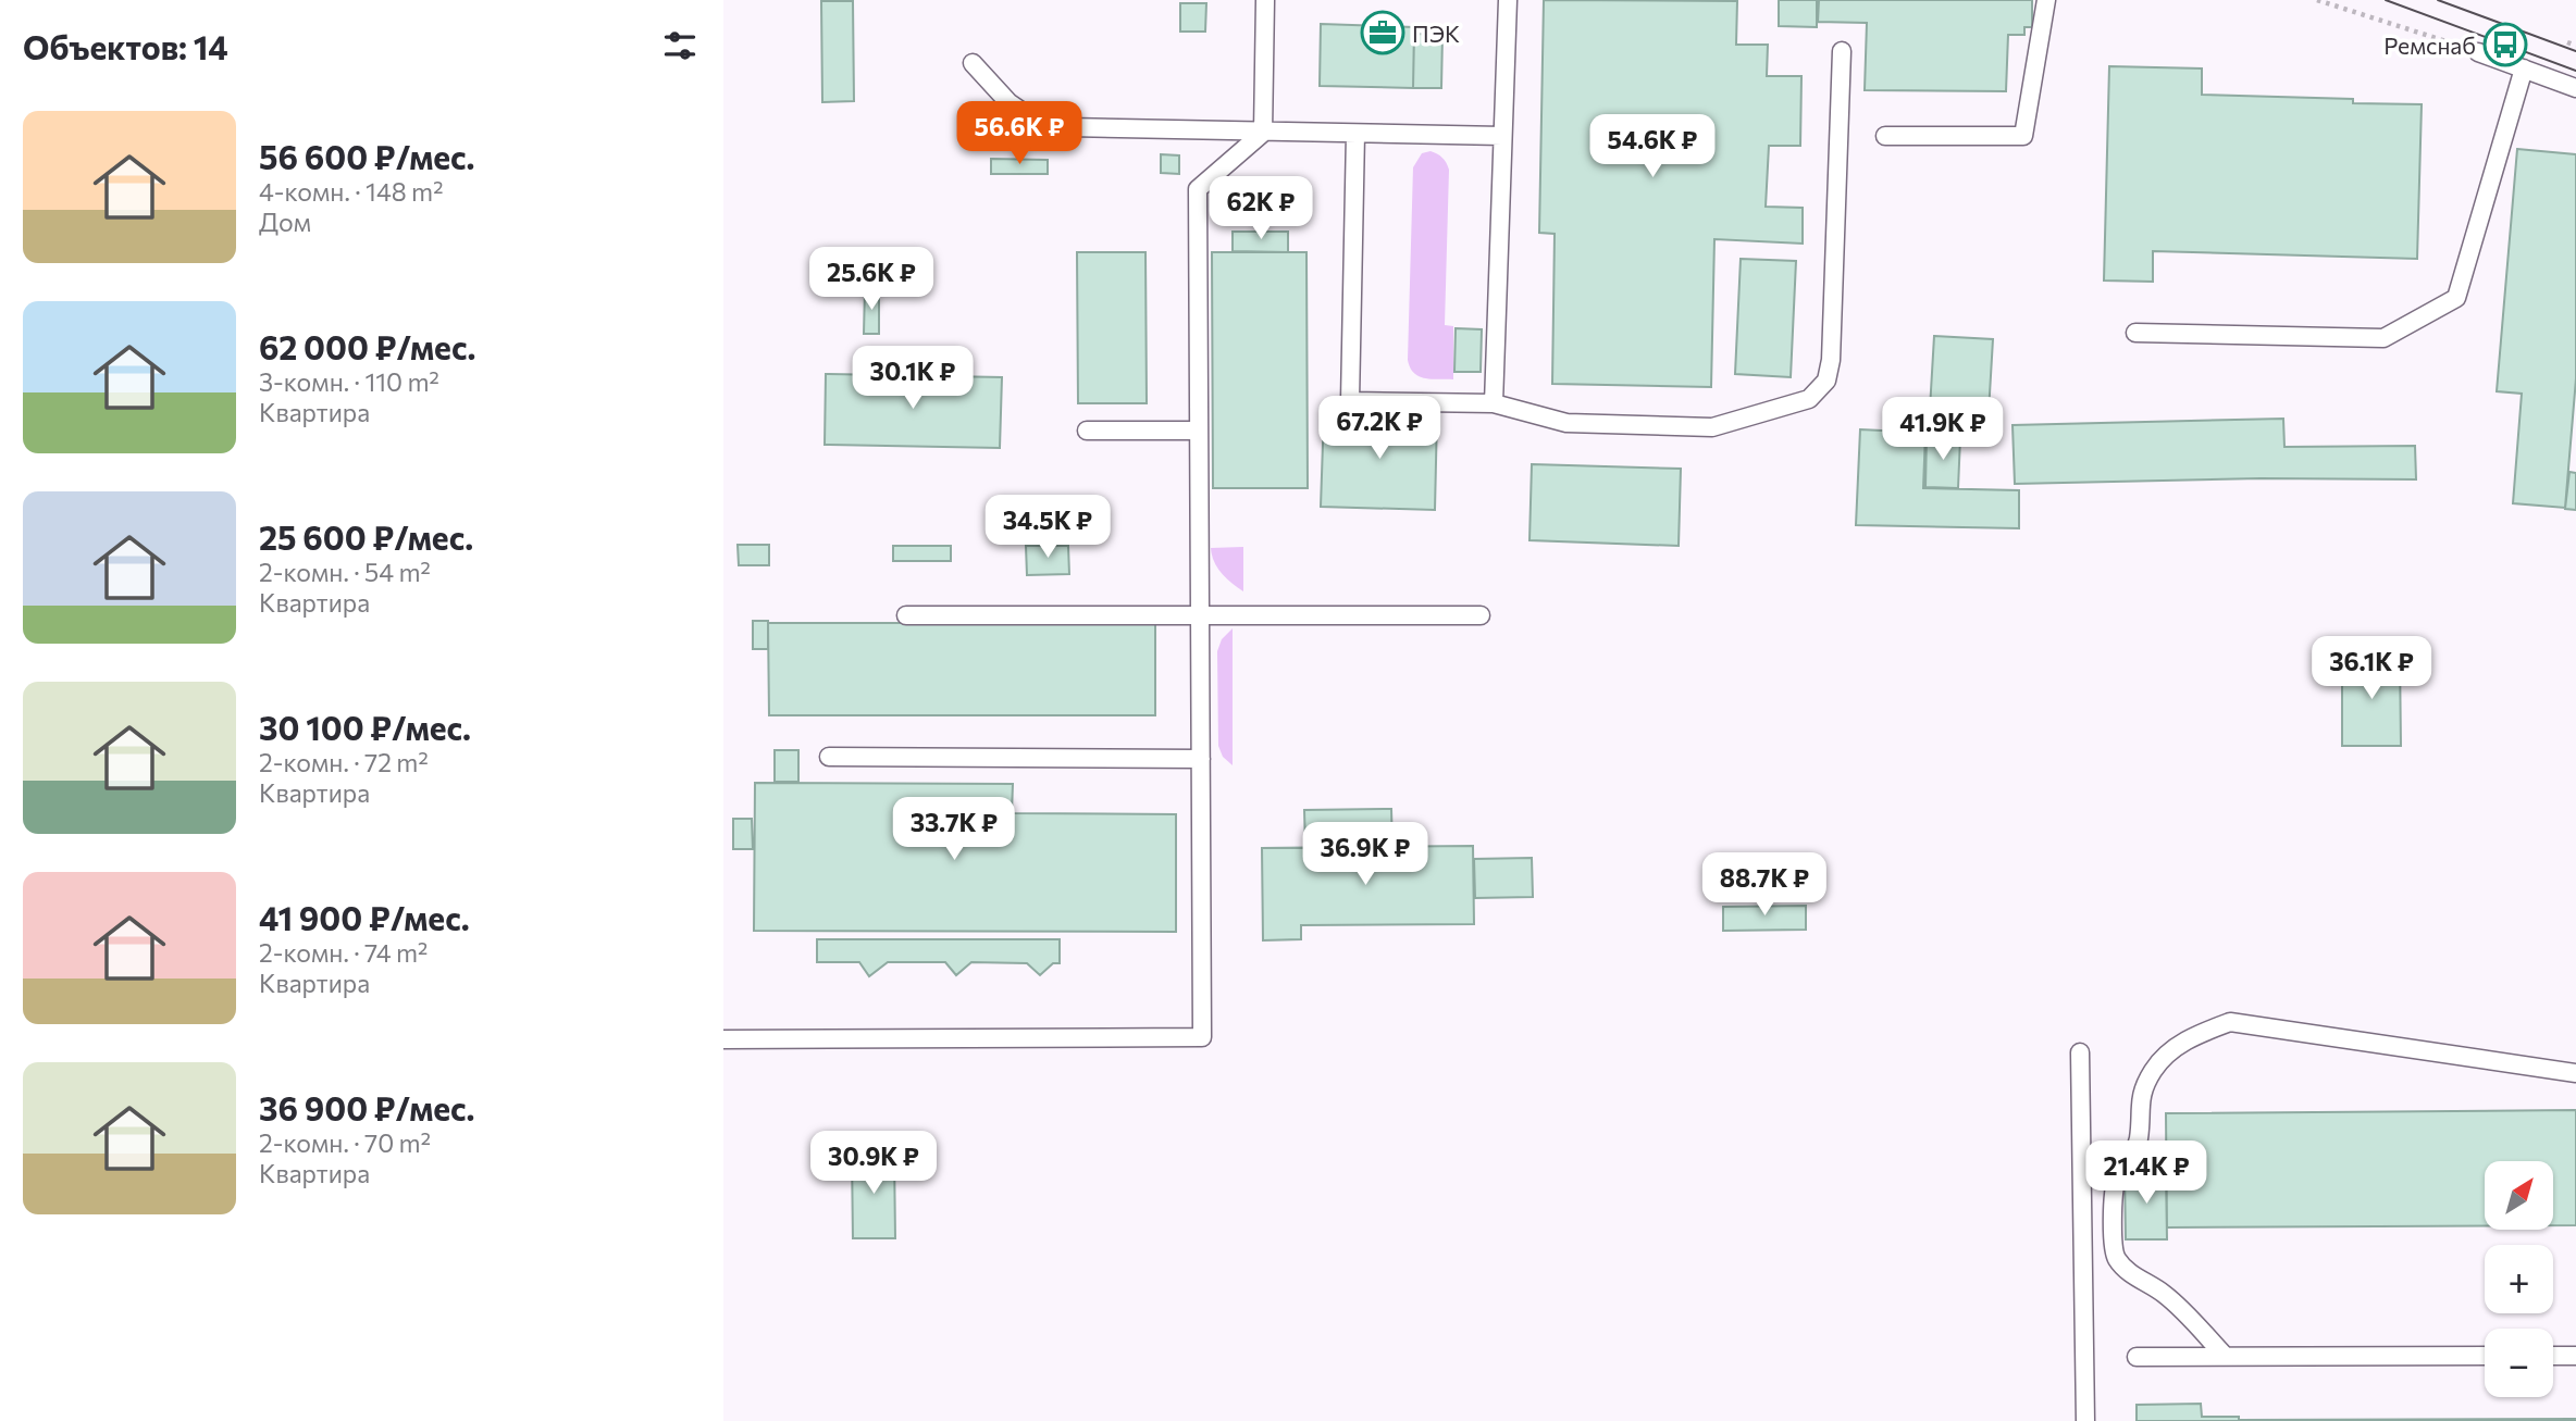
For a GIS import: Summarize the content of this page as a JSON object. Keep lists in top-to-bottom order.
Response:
{
  "places": {
    "office": ["ПЭК"],
    "bus stop": ["Ремснаб"]
  },
  "north": "top right",
  "page": {
    "heading": "Объектов: 14",
    "list": [
      {
        "name": "56 600 ₽/мес.",
        "note": "4-комн. · 148 m² · Дом"
      },
      {
        "name": "62 000 ₽/мес.",
        "note": "3-комн. · 110 m² · Квартира"
      },
      {
        "name": "25 600 ₽/мес.",
        "note": "2-комн. · 54 m² · Квартира"
      },
      {
        "name": "30 100 ₽/мес.",
        "note": "2-комн. · 72 m² · Квартира"
      },
      {
        "name": "41 900 ₽/мес.",
        "note": "2-комн. · 74 m² · Квартира"
      },
      {
        "name": "36 900 ₽/мес.",
        "note": "2-комн. · 70 m² · Квартира"
      }
    ],
    "price": [
      "56.6K ₽",
      "54.6K ₽",
      "62K ₽",
      "25.6K ₽",
      "30.1K ₽",
      "67.2K ₽",
      "41.9K ₽",
      "34.5K ₽",
      "36.1K ₽",
      "33.7K ₽",
      "36.9K ₽",
      "88.7K ₽",
      "30.9K ₽",
      "21.4K ₽"
    ],
    "map_buttons": ["+", "−"]
  }
}
